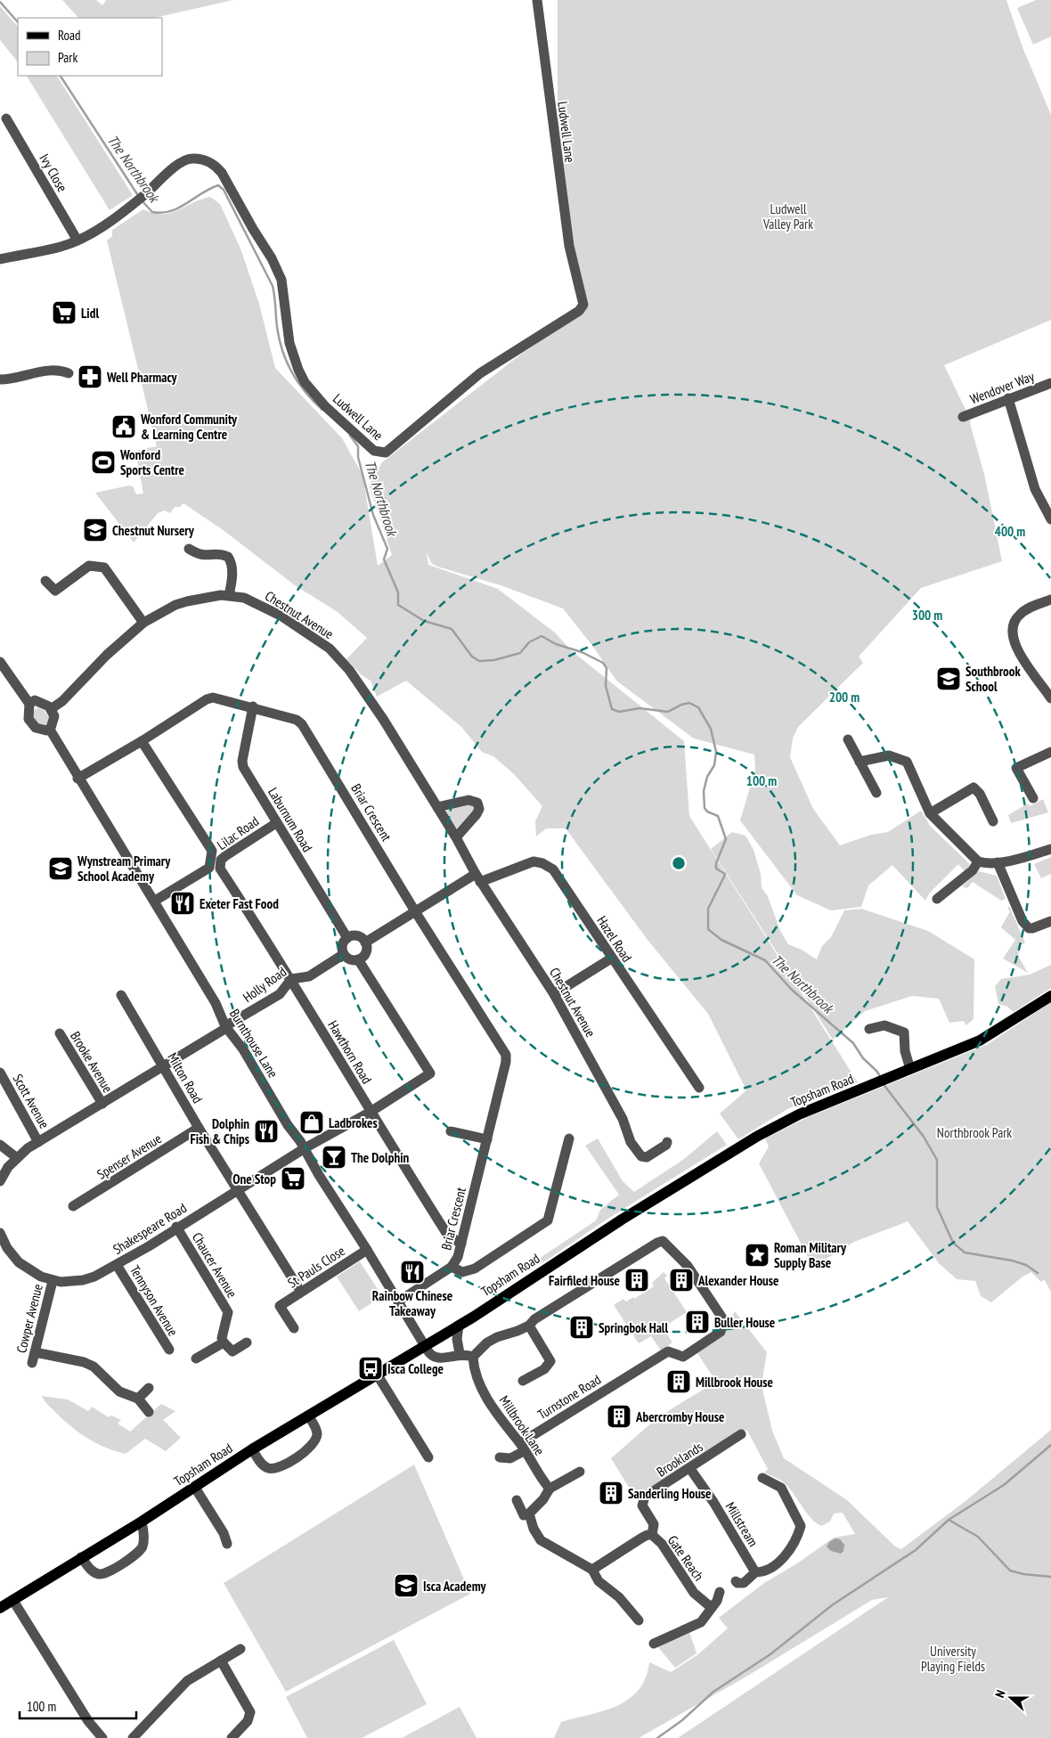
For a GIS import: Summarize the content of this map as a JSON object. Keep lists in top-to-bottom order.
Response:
{
  "streets": {
    "main road": ["Topsham Road"],
    "street": [
      "Ludwell Lane",
      "Ivy Close",
      "Wendover Way",
      "Chestnut Avenue",
      "Briar Crescent",
      "Laburnum Road",
      "Lilac Road",
      "Hazel Road",
      "Holly Road",
      "Burnthouse Lane",
      "Hawthorn Road",
      "Brooke Avenue",
      "Milton Road",
      "Scott Avenue",
      "Spenser Avenue",
      "Shakespeare Road",
      "Chaucer Avenue",
      "St Pauls Close",
      "Tennyson Avenue",
      "Cowper Avenue",
      "Turnstone Road",
      "Millbrook Lane",
      "Brooklands",
      "Millstream",
      "Gate Reach"
    ]
  },
  "crossings": [
    ["Ludwell Lane", "Ivy Close"],
    ["Chestnut Avenue", "Hazel Road"],
    ["Chestnut Avenue", "Burnthouse Lane"],
    ["Briar Crescent", "Laburnum Road"],
    ["Briar Crescent", "Lilac Road"],
    ["Briar Crescent", "Burnthouse Lane"],
    ["Briar Crescent", "Hawthorn Road"],
    ["Laburnum Road", "Lilac Road"],
    ["Laburnum Road", "Holly Road"],
    ["Laburnum Road", "Shakespeare Road"],
    ["Lilac Road", "Burnthouse Lane"],
    ["Lilac Road", "Hawthorn Road"],
    ["Holly Road", "Burnthouse Lane"],
    ["Holly Road", "Hawthorn Road"],
    ["Holly Road", "Shakespeare Road"],
    ["Burnthouse Lane", "Topsham Road"],
    ["Burnthouse Lane", "Shakespeare Road"],
    ["Burnthouse Lane", "St Pauls Close"],
    ["Hawthorn Road", "Shakespeare Road"],
    ["Milton Road", "Spenser Avenue"],
    ["Milton Road", "Shakespeare Road"],
    ["Shakespeare Road", "Chaucer Avenue"],
    ["Shakespeare Road", "Tennyson Avenue"],
    ["Shakespeare Road", "Cowper Avenue"],
    ["Turnstone Road", "Millbrook Lane"],
    ["Brooklands", "Millstream"],
    ["Brooklands", "Gate Reach"]
  ],
  "water": ["The Northbrook"],
  "parks": ["Ludwell Valley Park", "Northbrook Park", "University Playing Fields"],
  "places": {
    "supermarket": ["Lidl", "One Stop"],
    "pharmacy": ["Well Pharmacy"],
    "public building": ["Wonford Community & Learning Centre"],
    "sports": ["Wonford Sports Centre"],
    "school or university": [
      "Chestnut Nursery",
      "Southbrook School",
      "Wynstream Primary School Academy",
      "Isca Academy"
    ],
    "restaurant": ["Exeter Fast Food", "Dolphin Fish & Chips", "Rainbow Chinese Takeaway"],
    "shop": ["Ladbrokes"],
    "bar": ["The Dolphin"],
    "place": ["Roman Military Supply Base"],
    "building": [
      "Fairfiled House",
      "Alexander House",
      "Buller House",
      "Springbok Hall",
      "Millbrook House",
      "Abercromby House",
      "Sanderling House"
    ],
    "bus stop": ["Isca College"]
  },
  "legend": ["Road", "Park"],
  "scale_bar": "100 m",
  "north": "left",
  "rings": [
    "400 m",
    "300 m",
    "200 m",
    "100 m"
  ]
}
